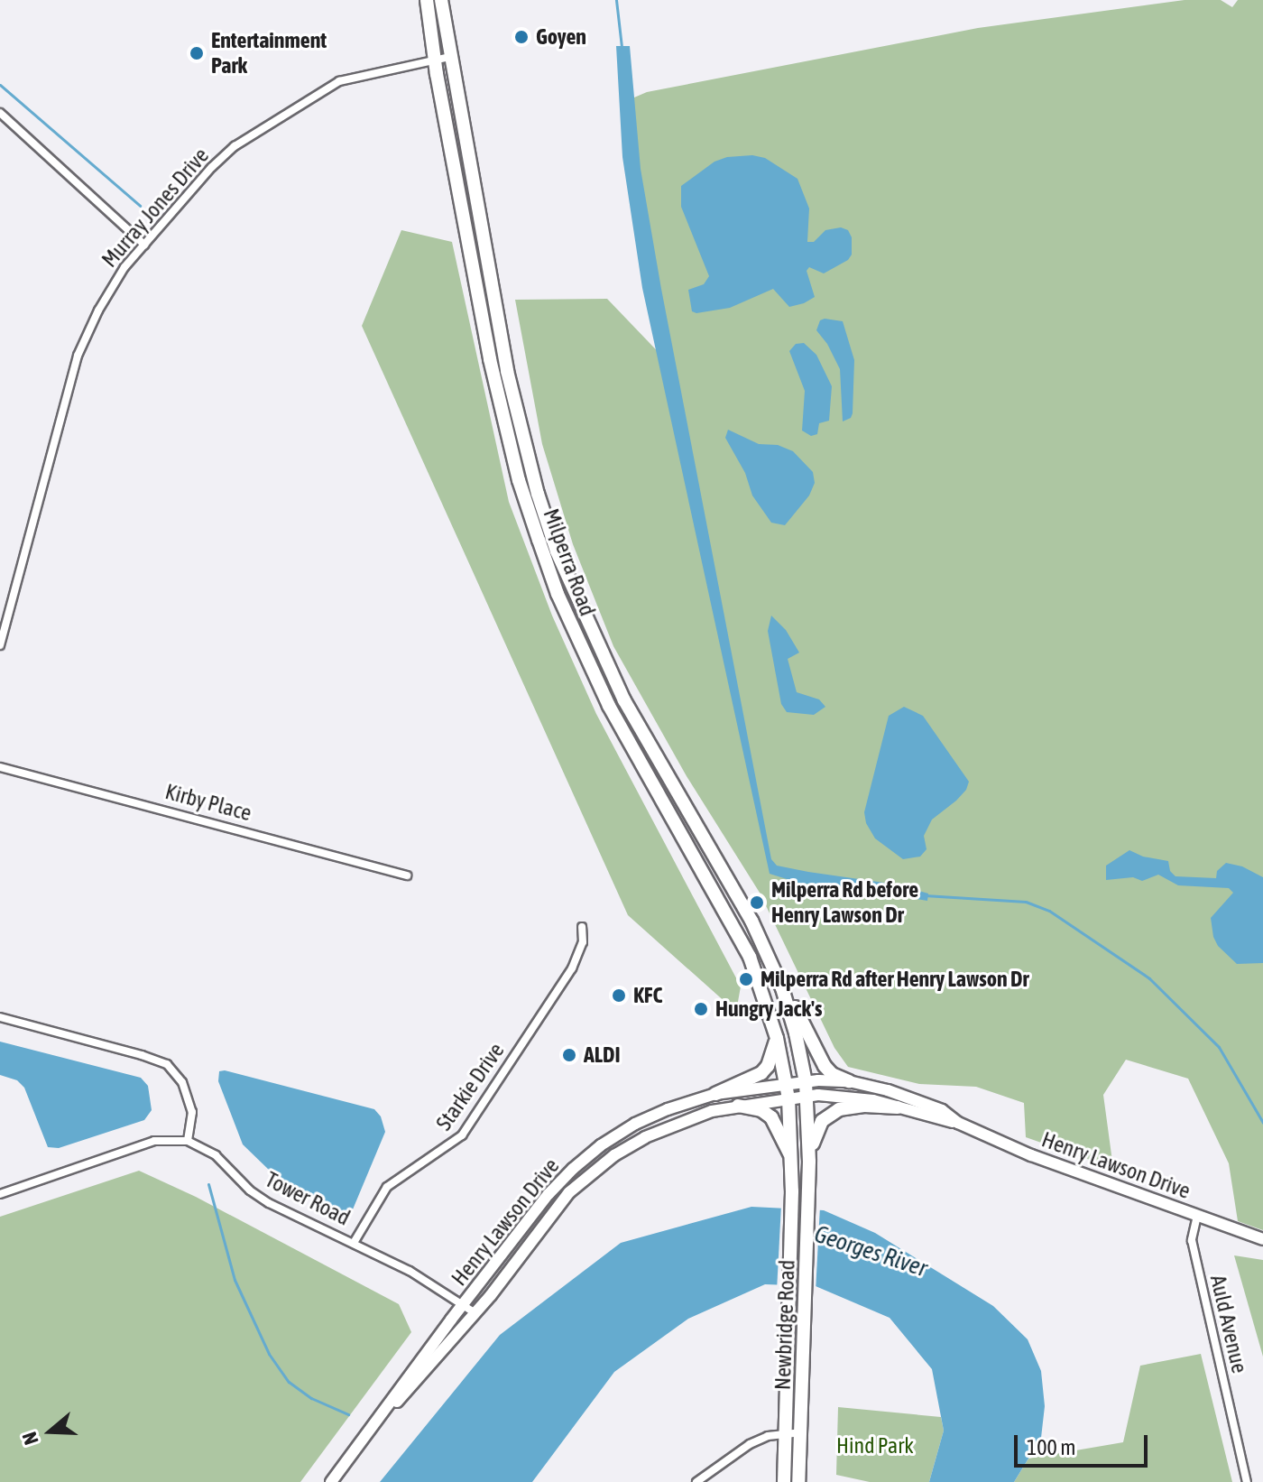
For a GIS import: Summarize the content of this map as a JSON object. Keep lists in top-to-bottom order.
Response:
{
  "streets": {
    "highway": ["Milperra Road", "Newbridge Road"],
    "main road": ["Henry Lawson Drive"],
    "street": [
      "Murray Jones Drive",
      "Kirby Place",
      "Starkie Drive",
      "Tower Road",
      "Auld Avenue"
    ]
  },
  "crossings": [
    ["Murray Jones Drive", "Milperra Road"],
    ["Milperra Road", "Henry Lawson Drive"],
    ["Milperra Road", "Newbridge Road"],
    ["Starkie Drive", "Tower Road"],
    ["Henry Lawson Drive", "Tower Road"],
    ["Henry Lawson Drive", "Auld Avenue"],
    ["Henry Lawson Drive", "Newbridge Road"]
  ],
  "water": ["Georges River"],
  "parks": ["Hind Park"],
  "places": [
    "Goyen",
    "Entertainment Park",
    "Milperra Rd before Henry Lawson Dr",
    "Milperra Rd after Henry Lawson Dr",
    "KFC",
    "Hungry Jack's",
    "ALDI"
  ],
  "scale_bar": "100 m",
  "north": "left"
}
